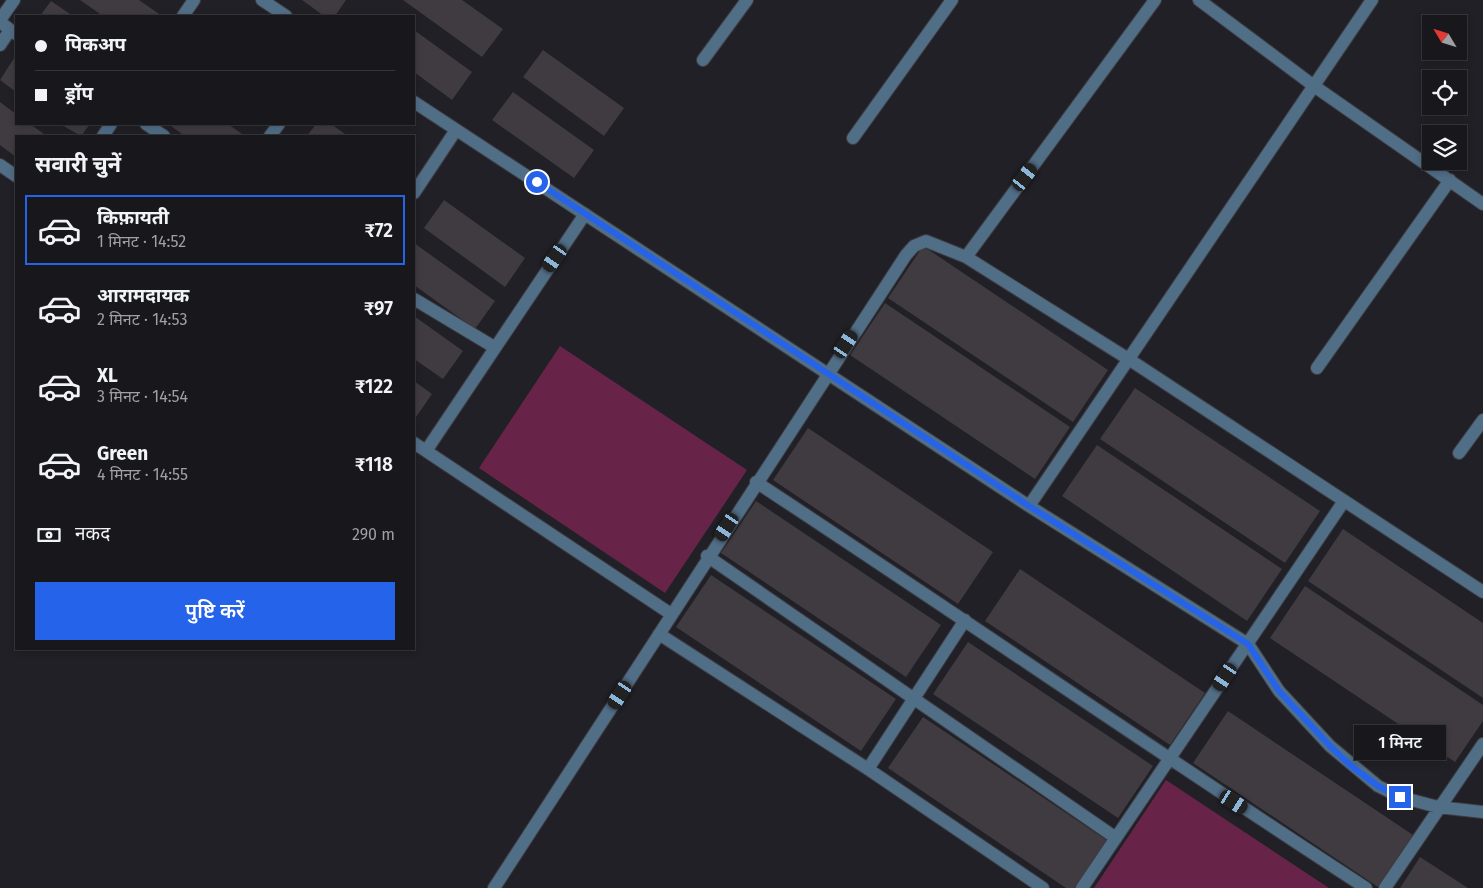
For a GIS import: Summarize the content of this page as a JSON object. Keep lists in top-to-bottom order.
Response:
{
  "north": "top left",
  "page": {
    "banner": ["पिकअप", "ड्रॉप"],
    "heading": "सवारी चुनें",
    "list": [
      {
        "name": "किफ़ायती",
        "note": "1 मिनट · 14:52",
        "value": "₹72"
      },
      {
        "name": "आरामदायक",
        "note": "2 मिनट · 14:53",
        "value": "₹97"
      },
      {
        "name": "XL",
        "note": "3 मिनट · 14:54",
        "value": "₹122"
      },
      {
        "name": "Green",
        "note": "4 मिनट · 14:55",
        "value": "₹118"
      }
    ],
    "pay": ["नकद", "290 m"],
    "buttons": "पुष्टि करें",
    "bubble": "1 मिनट"
  }
}
